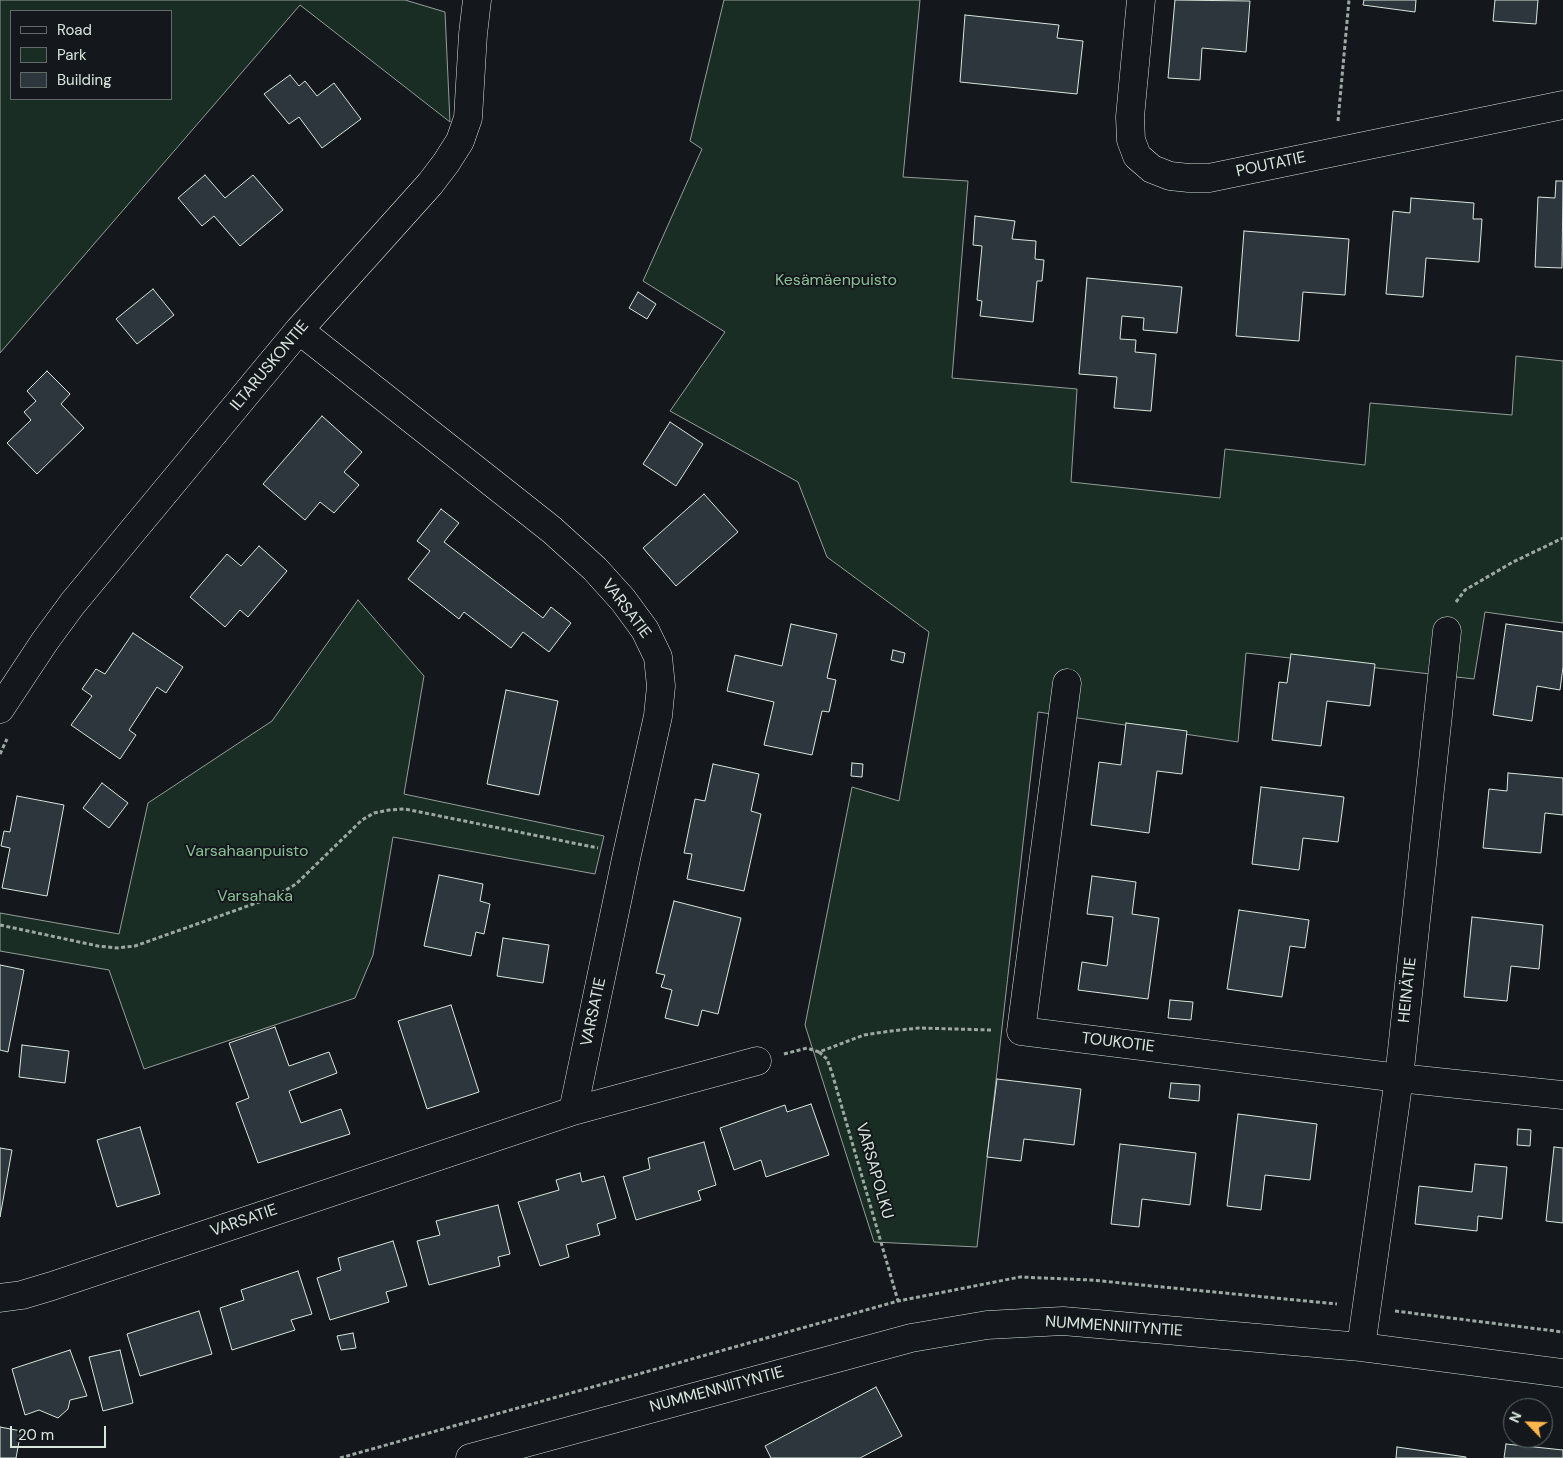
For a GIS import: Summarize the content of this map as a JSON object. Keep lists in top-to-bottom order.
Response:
{
  "streets": {
    "street": [
      "POUTATIE",
      "ILTARUSKONTIE",
      "VARSATIE",
      "HEINÄTIE",
      "TOUKOTIE",
      "NUMMENNIITYNTIE"
    ],
    "path": ["VARSAPOLKU"]
  },
  "crossings": [
    ["ILTARUSKONTIE", "VARSATIE"],
    ["HEINÄTIE", "TOUKOTIE"],
    ["HEINÄTIE", "NUMMENNIITYNTIE"]
  ],
  "parks": ["Kesämäenpuisto", "Varsahaanpuisto", "Varsahaka"],
  "legend": ["Road", "Park", "Building"],
  "scale_bar": "20 m",
  "north": "top left"
}
